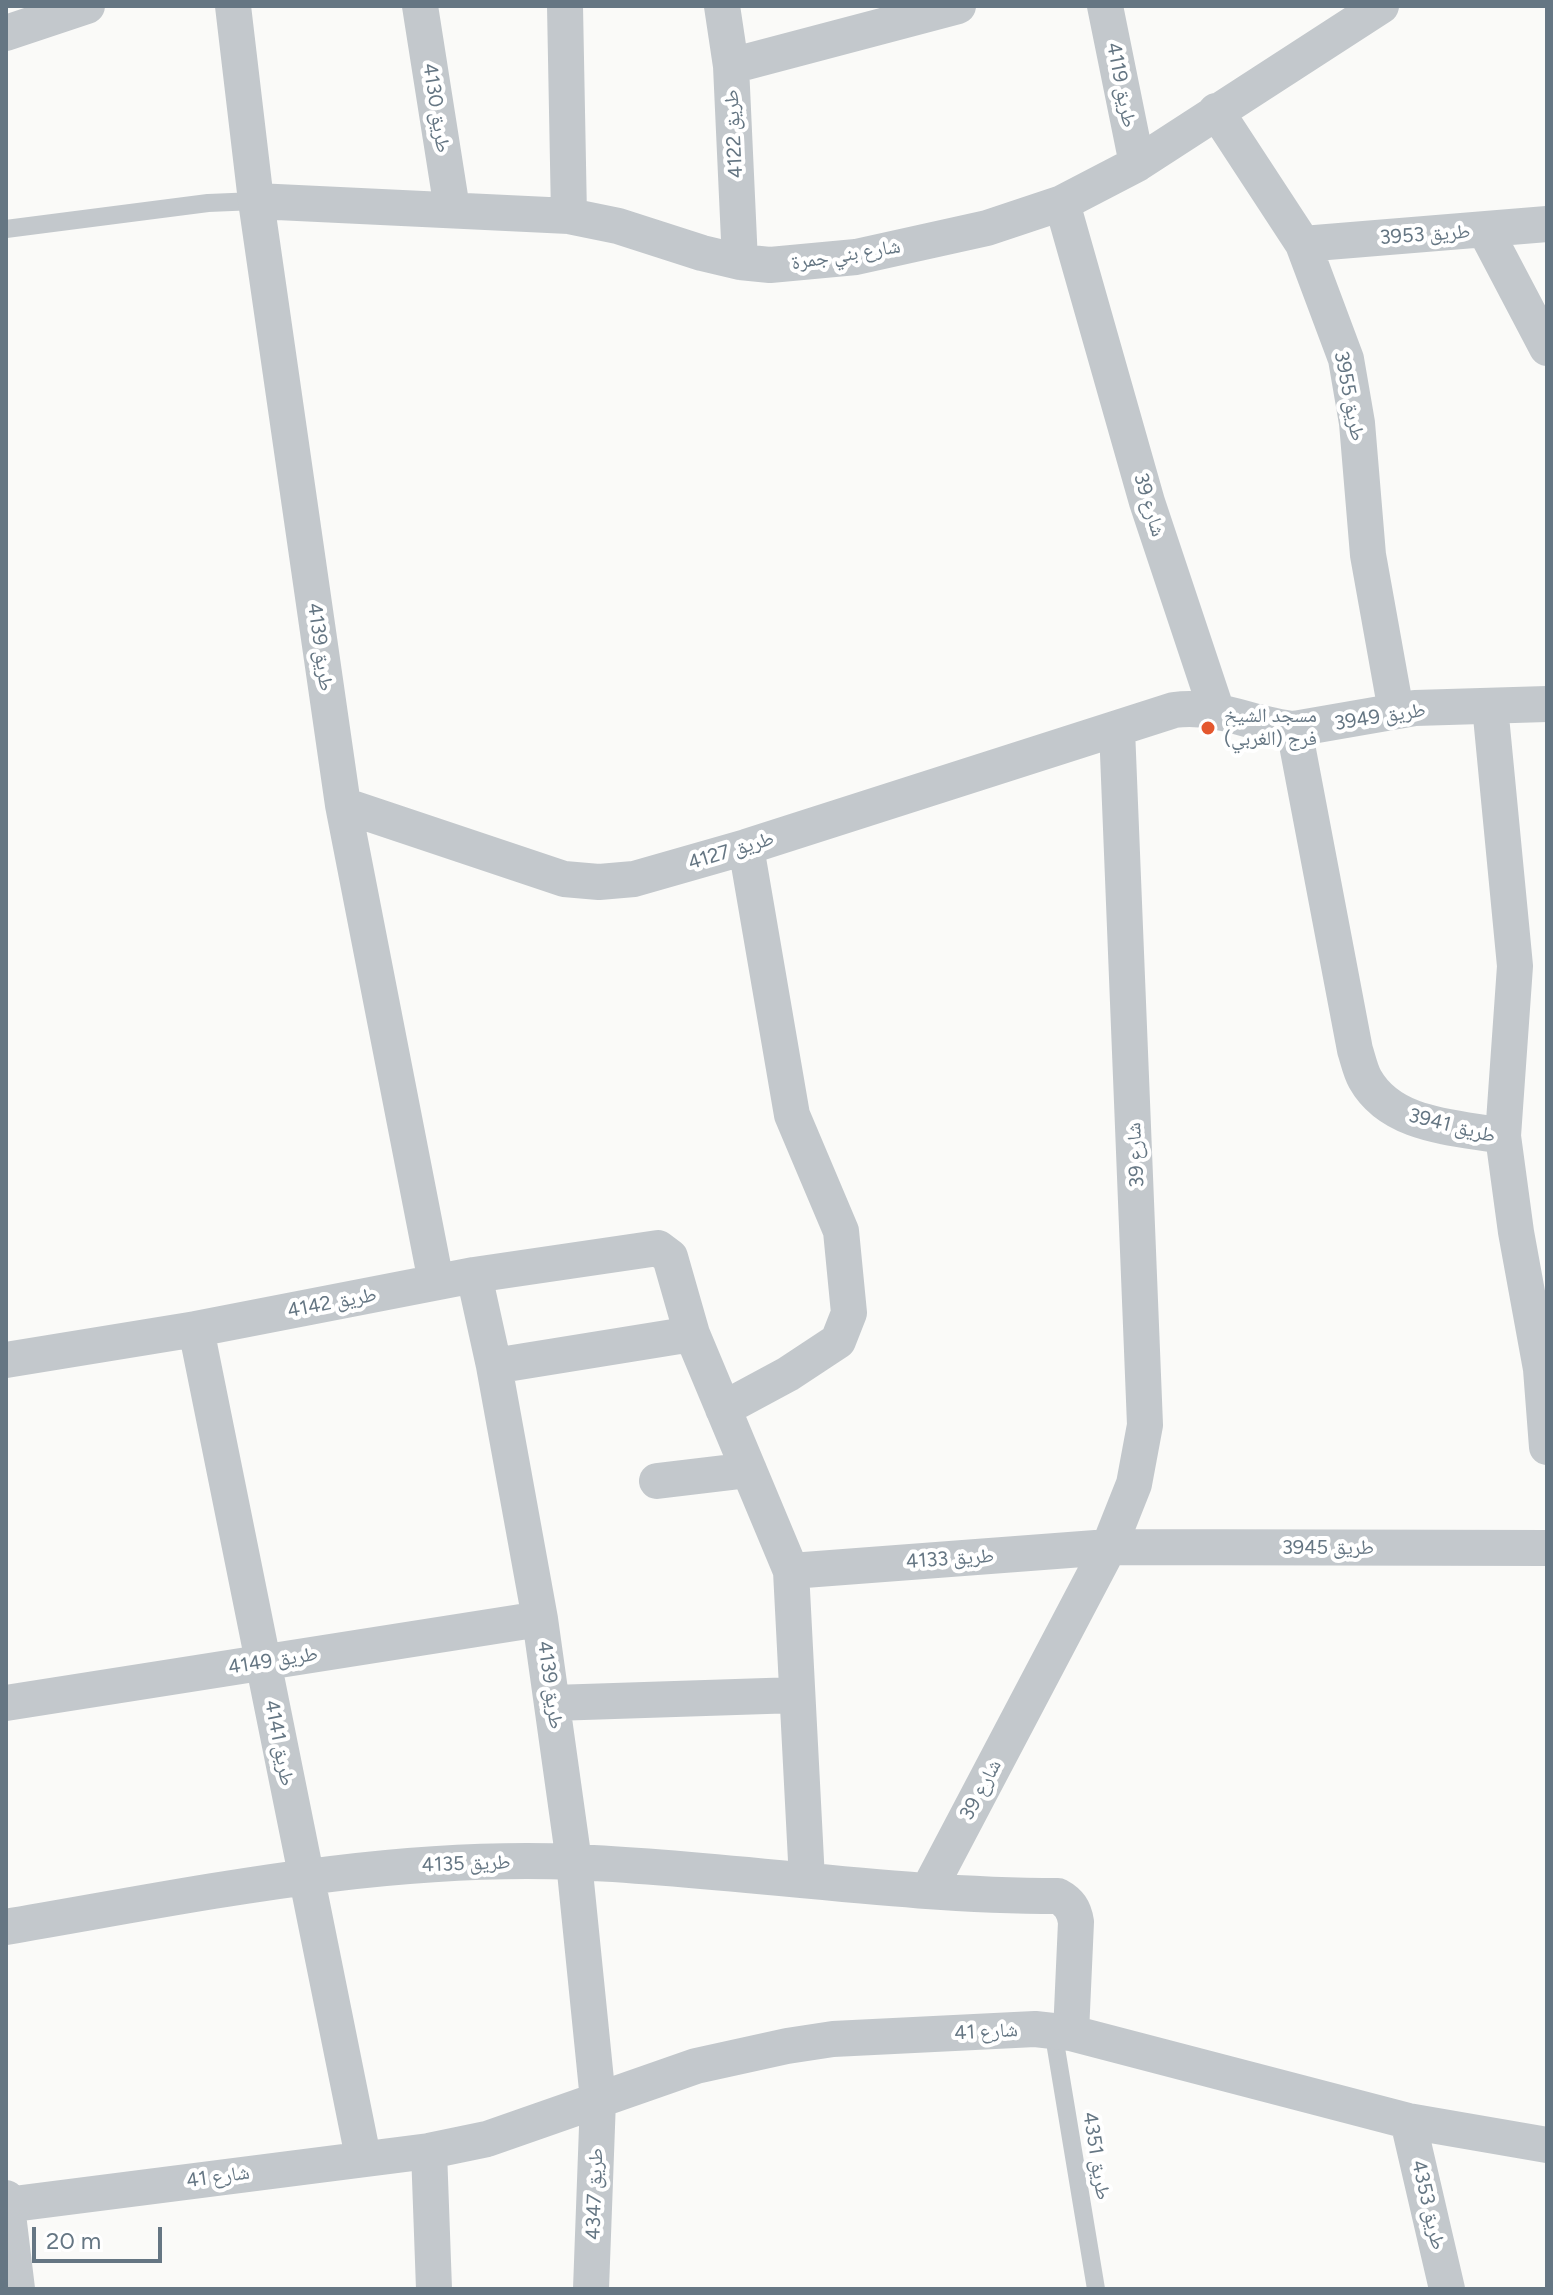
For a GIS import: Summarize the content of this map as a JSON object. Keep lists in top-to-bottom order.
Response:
{
  "streets": {
    "street": [
      "طريق 4119",
      "طريق 4130",
      "طريق 4122",
      "طريق 3953",
      "شارع بني جمرة",
      "طريق 3955",
      "شارع 39",
      "طريق 4139",
      "طريق 3949",
      "طريق 4127",
      "طريق 3941",
      "طريق 4142",
      "طريق 3945",
      "طريق 4133",
      "طريق 4149",
      "طريق 4141",
      "طريق 4135",
      "شارع 41",
      "طريق 4347",
      "طريق 4353"
    ],
    "lane": ["طريق 4351"]
  },
  "crossings": [
    ["طريق 4119", "شارع بني جمرة"],
    ["طريق 4130", "شارع بني جمرة"],
    ["طريق 4122", "شارع بني جمرة"],
    ["طريق 3953", "طريق 3955"],
    ["شارع بني جمرة", "طريق 3955"],
    ["شارع بني جمرة", "شارع 39"],
    ["شارع بني جمرة", "طريق 4139"],
    ["طريق 3955", "طريق 3949"],
    ["شارع 39", "طريق 3949"],
    ["شارع 39", "طريق 4127"],
    ["شارع 39", "طريق 3945"],
    ["شارع 39", "طريق 4133"],
    ["شارع 39", "طريق 4135"],
    ["طريق 4139", "طريق 4127"],
    ["طريق 4139", "طريق 4142"],
    ["طريق 4139", "طريق 4149"],
    ["طريق 4139", "طريق 4135"],
    ["طريق 4139", "شارع 41"],
    ["طريق 4139", "طريق 4347"],
    ["طريق 3949", "طريق 3941"],
    ["طريق 4142", "طريق 4141"],
    ["طريق 3945", "طريق 4133"],
    ["طريق 4149", "طريق 4141"],
    ["طريق 4141", "طريق 4135"],
    ["طريق 4141", "شارع 41"],
    ["شارع 41", "طريق 4351"],
    ["شارع 41", "طريق 4347"],
    ["شارع 41", "طريق 4353"]
  ],
  "places": ["مسجد الشيخ فرج (الغربي)"],
  "scale_bar": "20 m"
}
